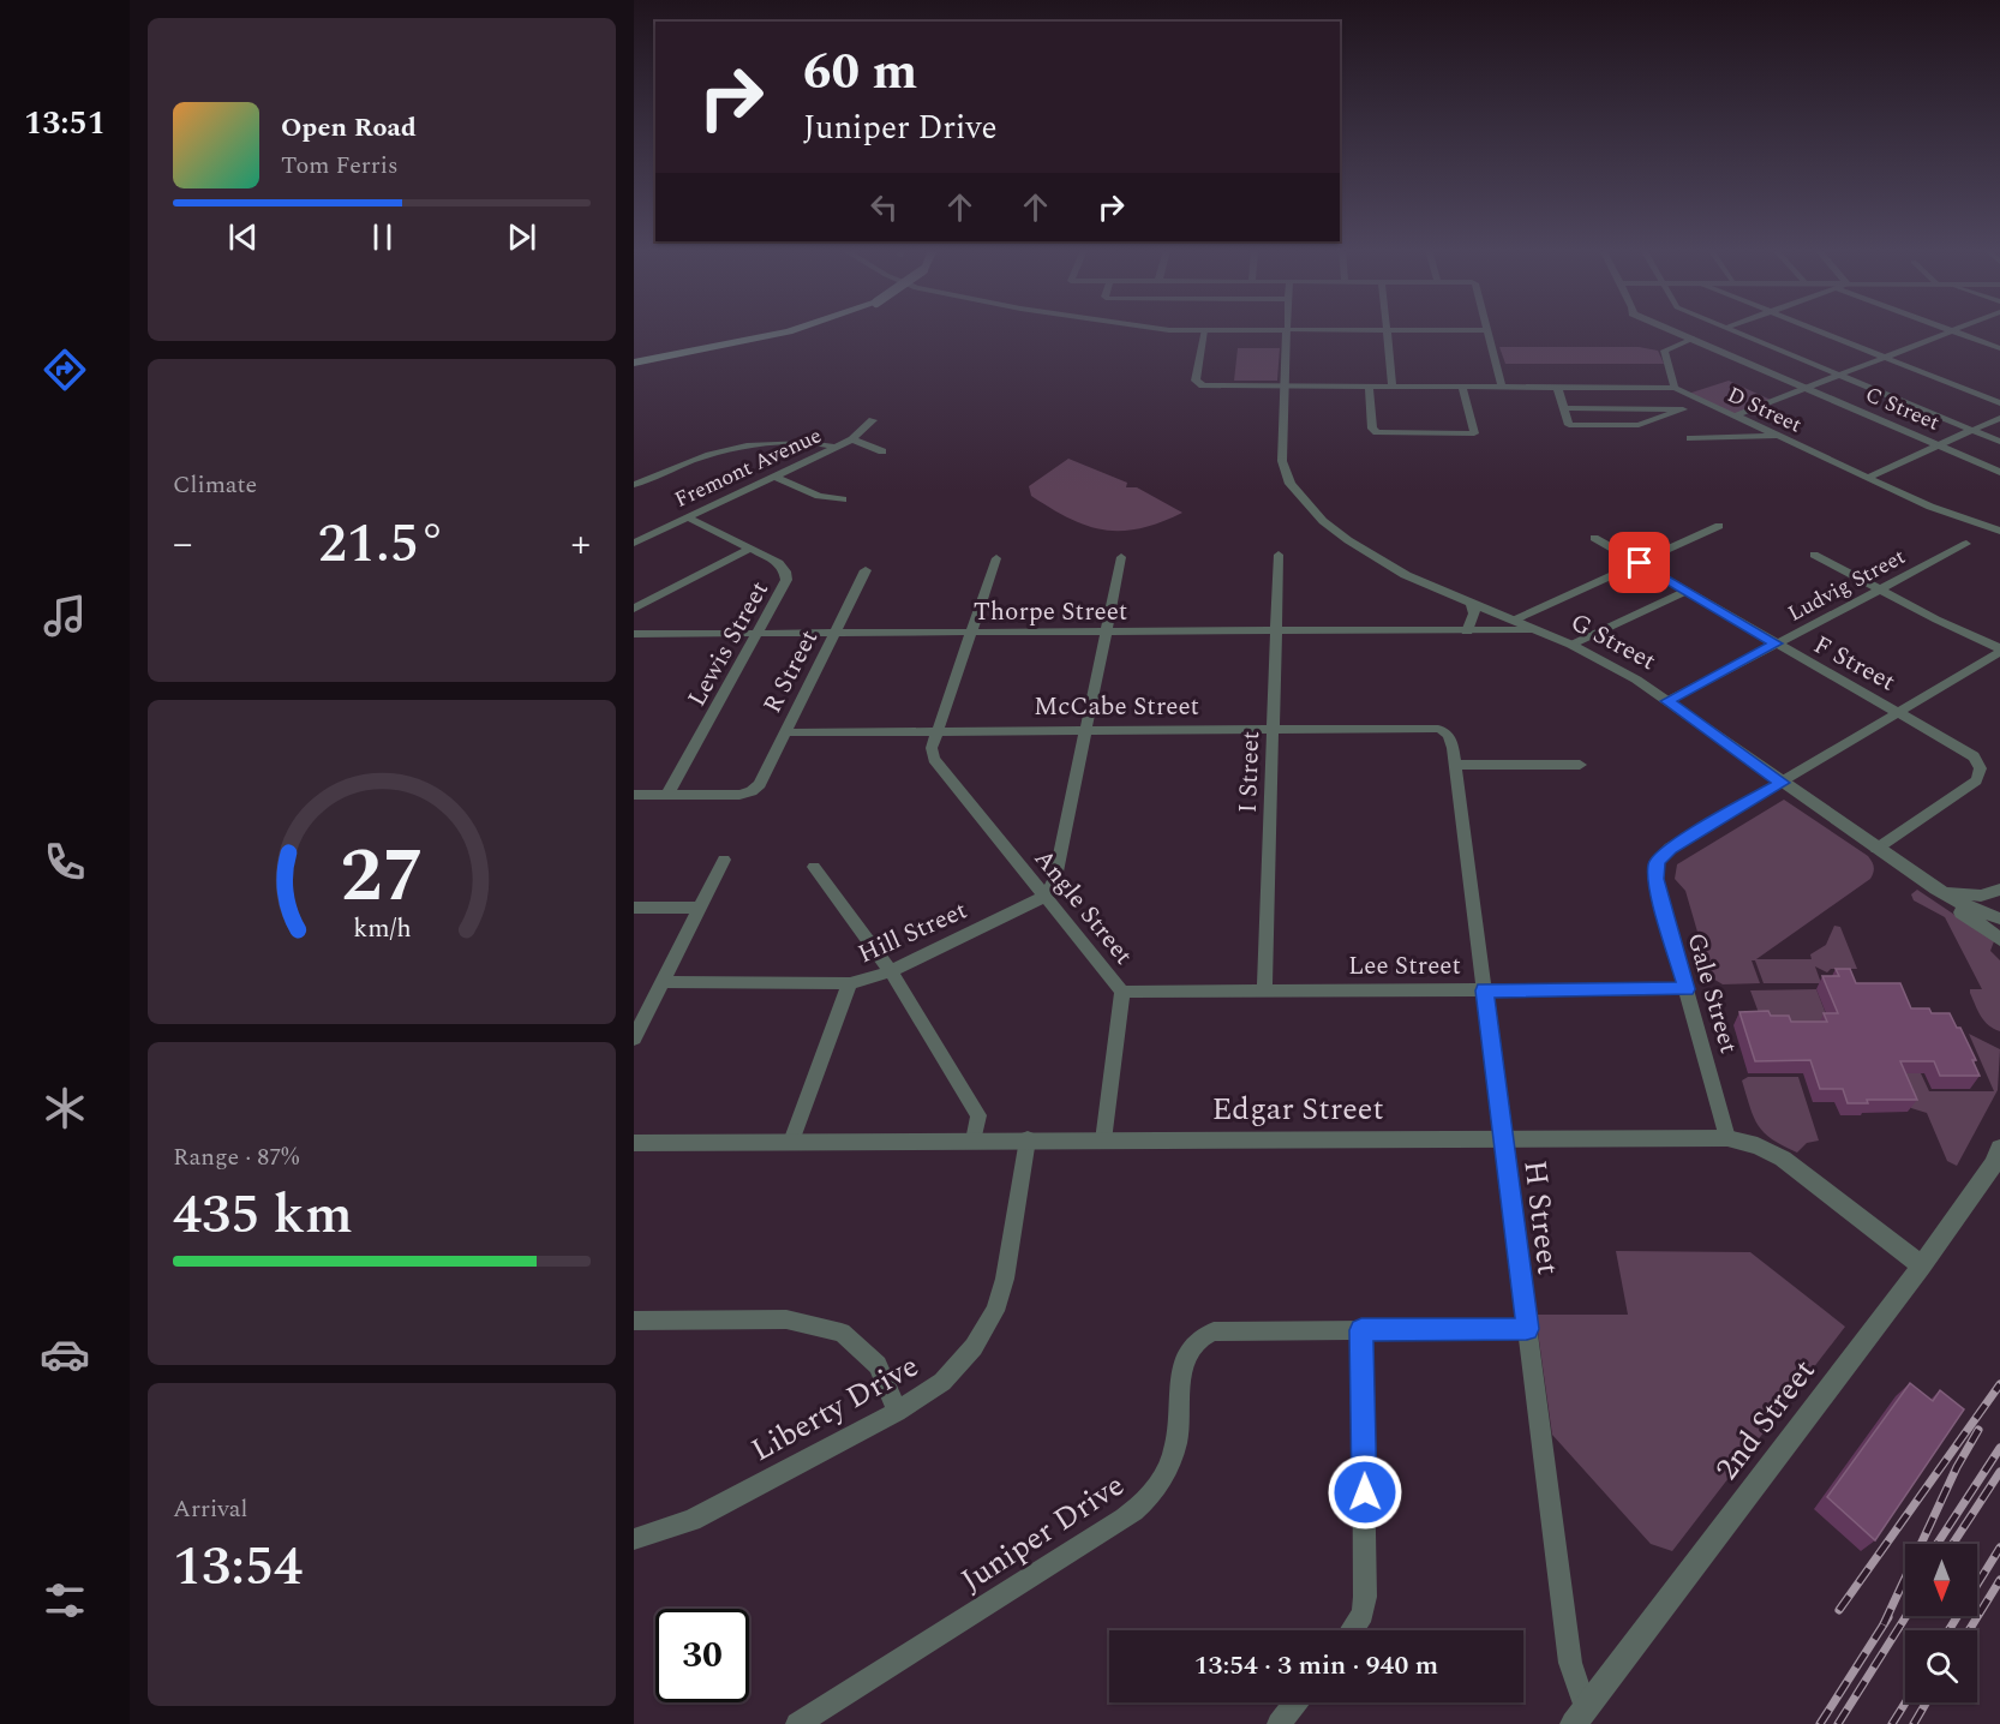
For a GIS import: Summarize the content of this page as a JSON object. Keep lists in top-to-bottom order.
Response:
{
  "streets": {
    "street": [
      "C Street",
      "D Street",
      "Fremont Avenue",
      "Ludvig Street",
      "Thorpe Street",
      "G Street",
      "Lewis Street",
      "F Street",
      "R Street",
      "McCabe Street",
      "I Street",
      "Angle Street",
      "Hill Street",
      "Lee Street",
      "Gale Street",
      "Edgar Street",
      "H Street",
      "Liberty Drive",
      "2nd Street",
      "Juniper Drive"
    ]
  },
  "crossings": [
    ["D Street", "G Street"],
    ["Fremont Avenue", "Lewis Street"],
    ["Ludvig Street", "G Street"],
    ["Ludvig Street", "F Street"],
    ["Thorpe Street", "G Street"],
    ["Thorpe Street", "Lewis Street"],
    ["Thorpe Street", "R Street"],
    ["Thorpe Street", "I Street"],
    ["Thorpe Street", "Angle Street"],
    ["G Street", "F Street"],
    ["G Street", "Gale Street"],
    ["Lewis Street", "R Street"],
    ["R Street", "McCabe Street"],
    ["McCabe Street", "I Street"],
    ["McCabe Street", "Angle Street"],
    ["McCabe Street", "H Street"],
    ["I Street", "Lee Street"],
    ["Angle Street", "Hill Street"],
    ["Angle Street", "Lee Street"],
    ["Angle Street", "Edgar Street"],
    ["Lee Street", "Gale Street"],
    ["Lee Street", "H Street"],
    ["Gale Street", "Edgar Street"],
    ["Edgar Street", "H Street"],
    ["Edgar Street", "Liberty Drive"],
    ["Edgar Street", "2nd Street"],
    ["H Street", "2nd Street"],
    ["H Street", "Juniper Drive"]
  ],
  "north": "bottom",
  "page": {
    "tabs": "13:51",
    "turn": ["60 m", "Juniper Drive"],
    "song": ["Open Road", "Tom Ferris"],
    "tile": [
      "Climate",
      ["Range · 87%", "435 km"],
      ["Arrival", "13:54"]
    ],
    "heat": ["−", "21.5°", "+"],
    "limit": "30",
    "trip": "13:54 · 3 min · 940 m",
    "gauge": ["27", "km/h"]
  }
}
